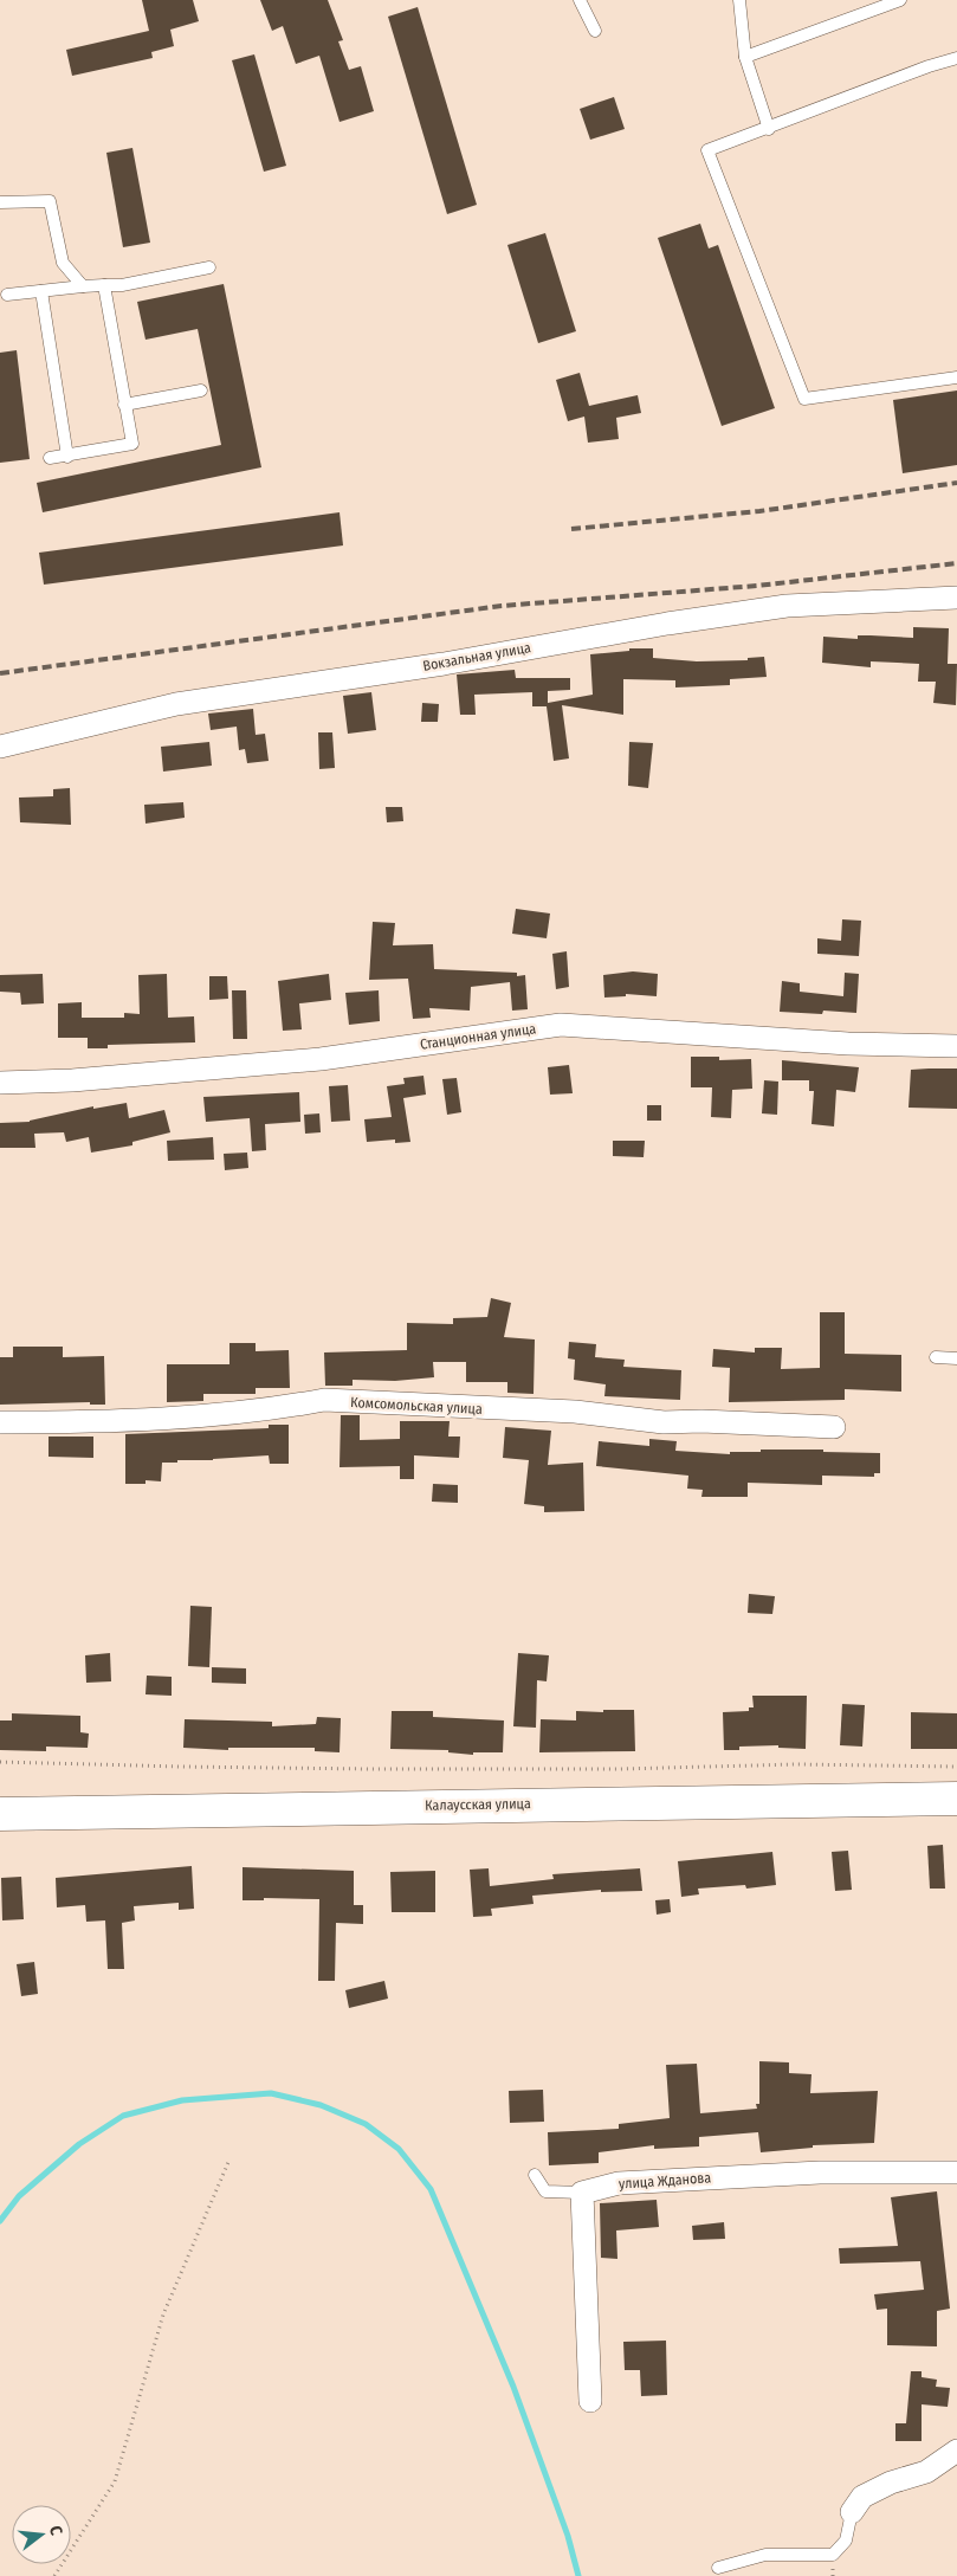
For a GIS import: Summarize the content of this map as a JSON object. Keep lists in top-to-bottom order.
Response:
{
  "streets": {
    "street": [
      "Вокзальная улица",
      "Станционная улица",
      "Комсомольская улица",
      "Калаусская улица",
      "улица Жданова"
    ]
  },
  "north": "right"
}
